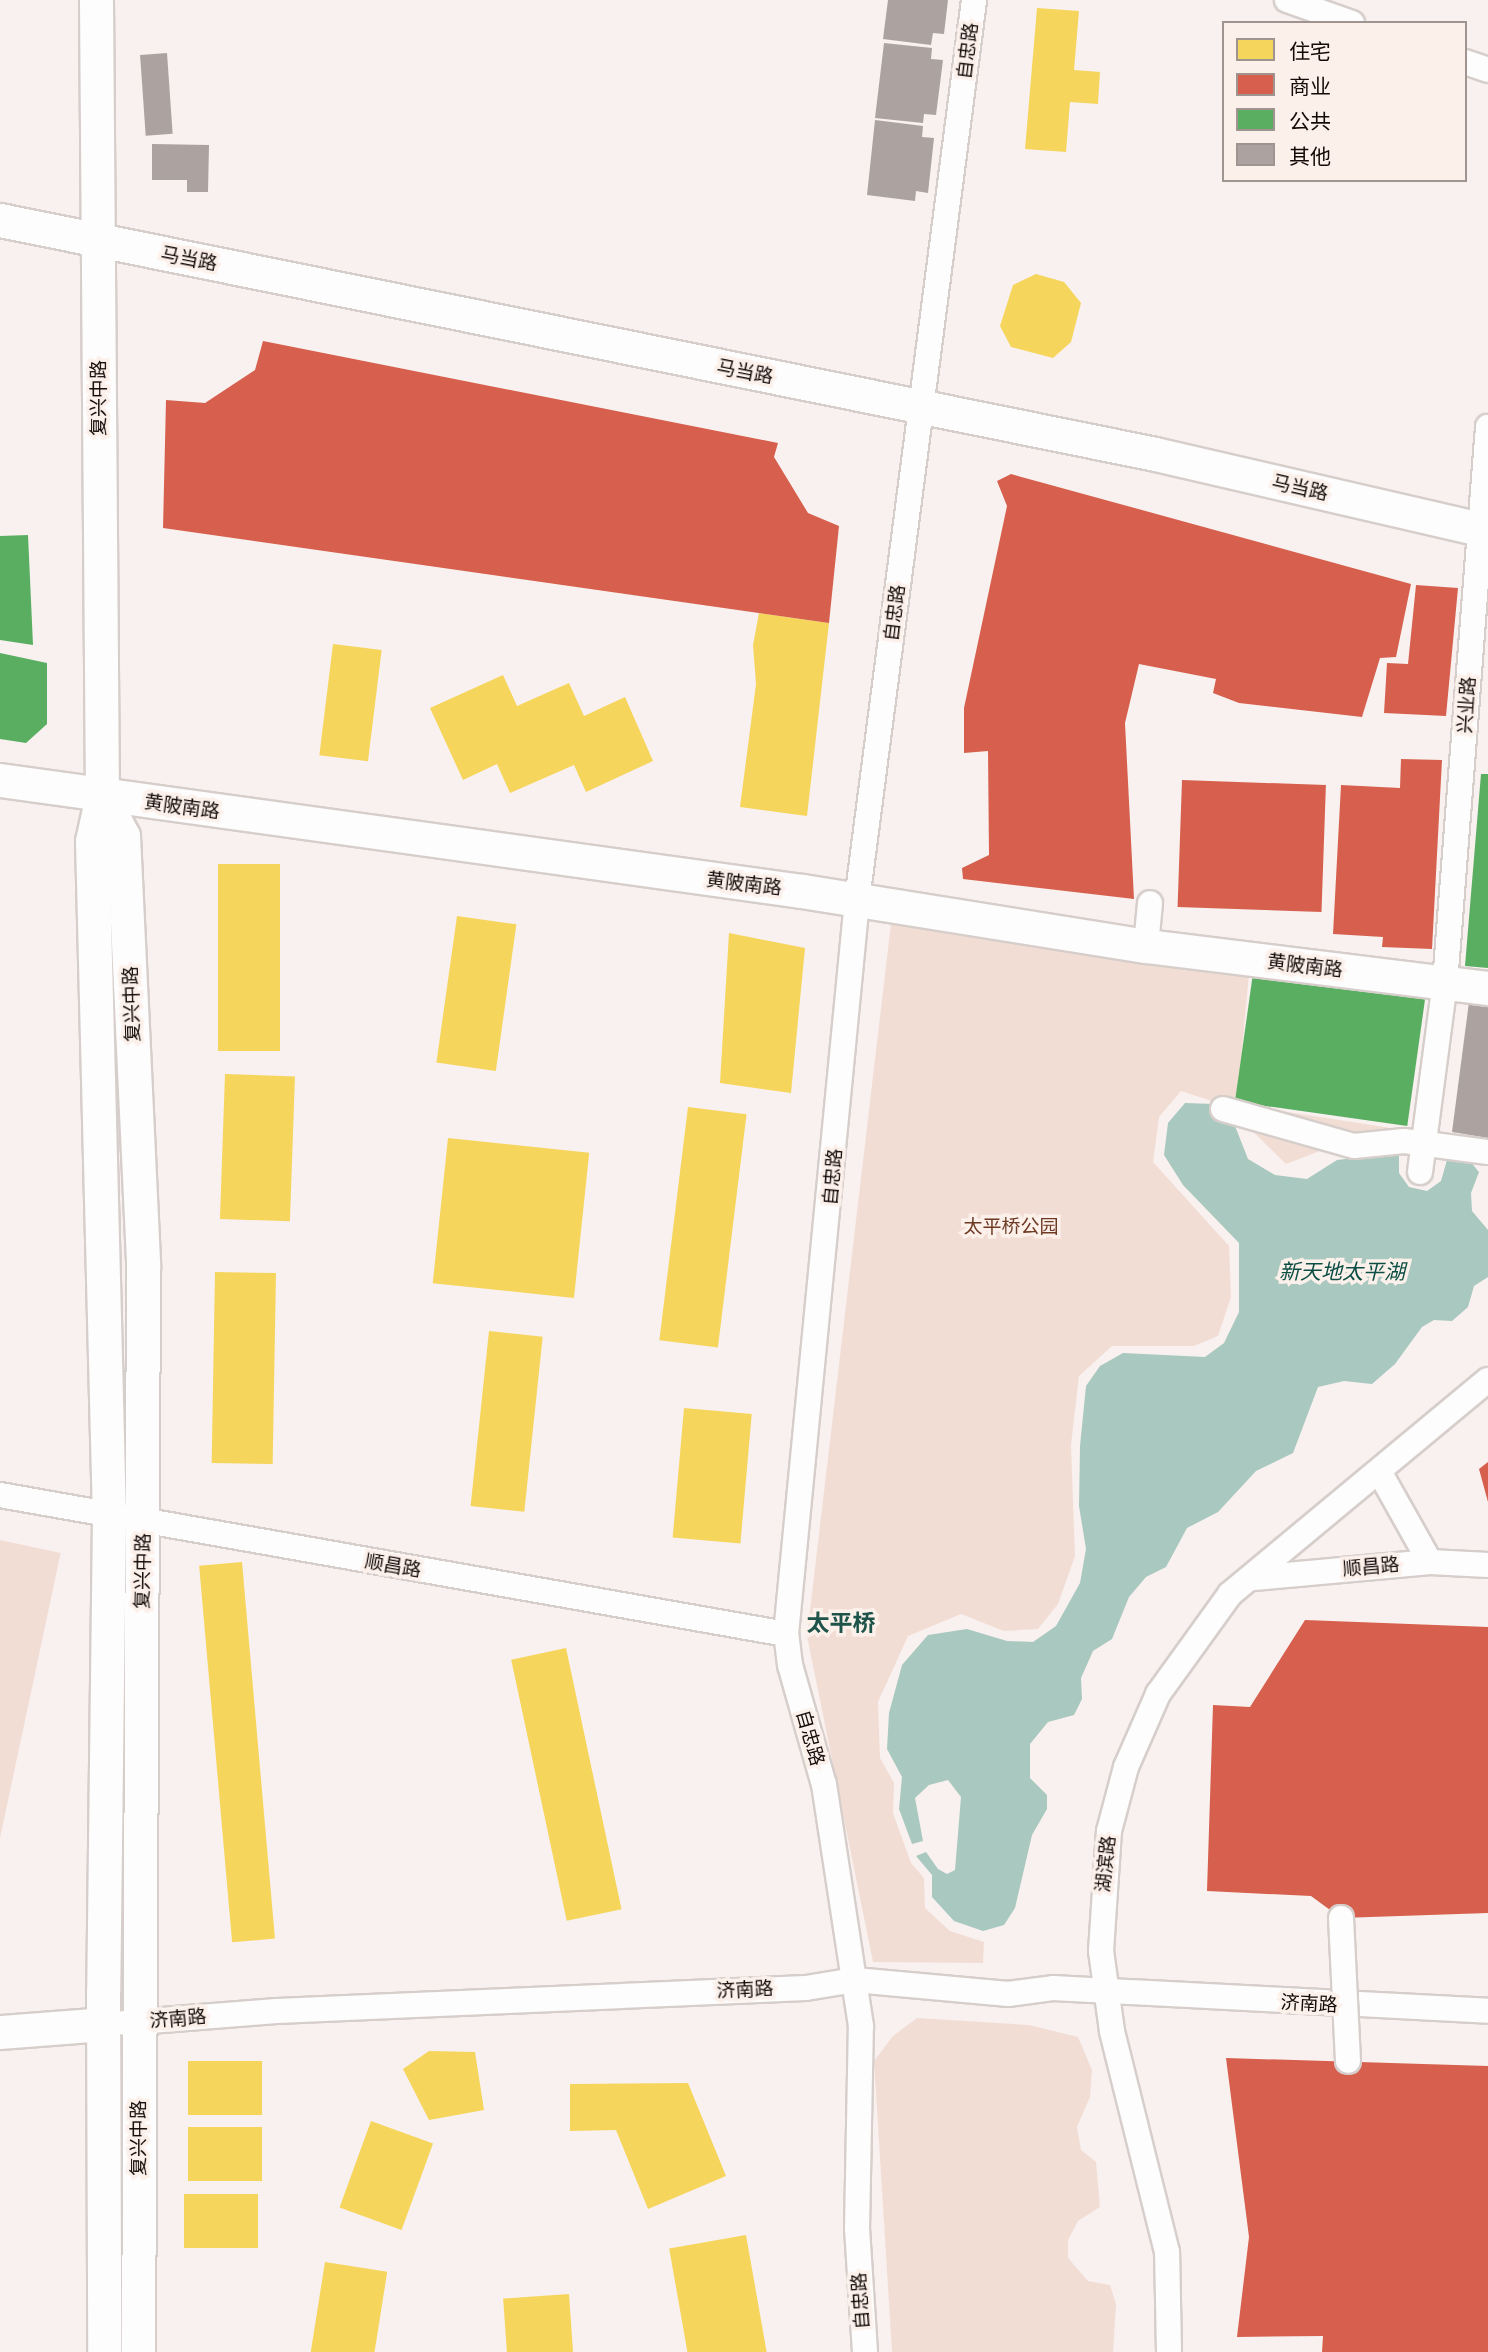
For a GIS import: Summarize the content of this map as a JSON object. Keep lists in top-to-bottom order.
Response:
{
  "streets": {
    "main road": [
      "马当路",
      "复兴中路",
      "黄陂南路",
      "济南路"
    ],
    "street": [
      "自忠路",
      "兴业路",
      "顺昌路",
      "湖滨路"
    ]
  },
  "crossings": [
    ["自忠路", "马当路"],
    ["自忠路", "黄陂南路"],
    ["自忠路", "顺昌路"],
    ["自忠路", "济南路"],
    ["马当路", "复兴中路"],
    ["马当路", "兴业路"],
    ["复兴中路", "黄陂南路"],
    ["复兴中路", "顺昌路"],
    ["复兴中路", "济南路"],
    ["兴业路", "黄陂南路"],
    ["顺昌路", "湖滨路"],
    ["湖滨路", "济南路"]
  ],
  "districts": ["太平桥"],
  "water": ["新天地太平湖"],
  "parks": ["太平桥公园"],
  "legend": [
    "住宅",
    "商业",
    "公共",
    "其他"
  ]
}
